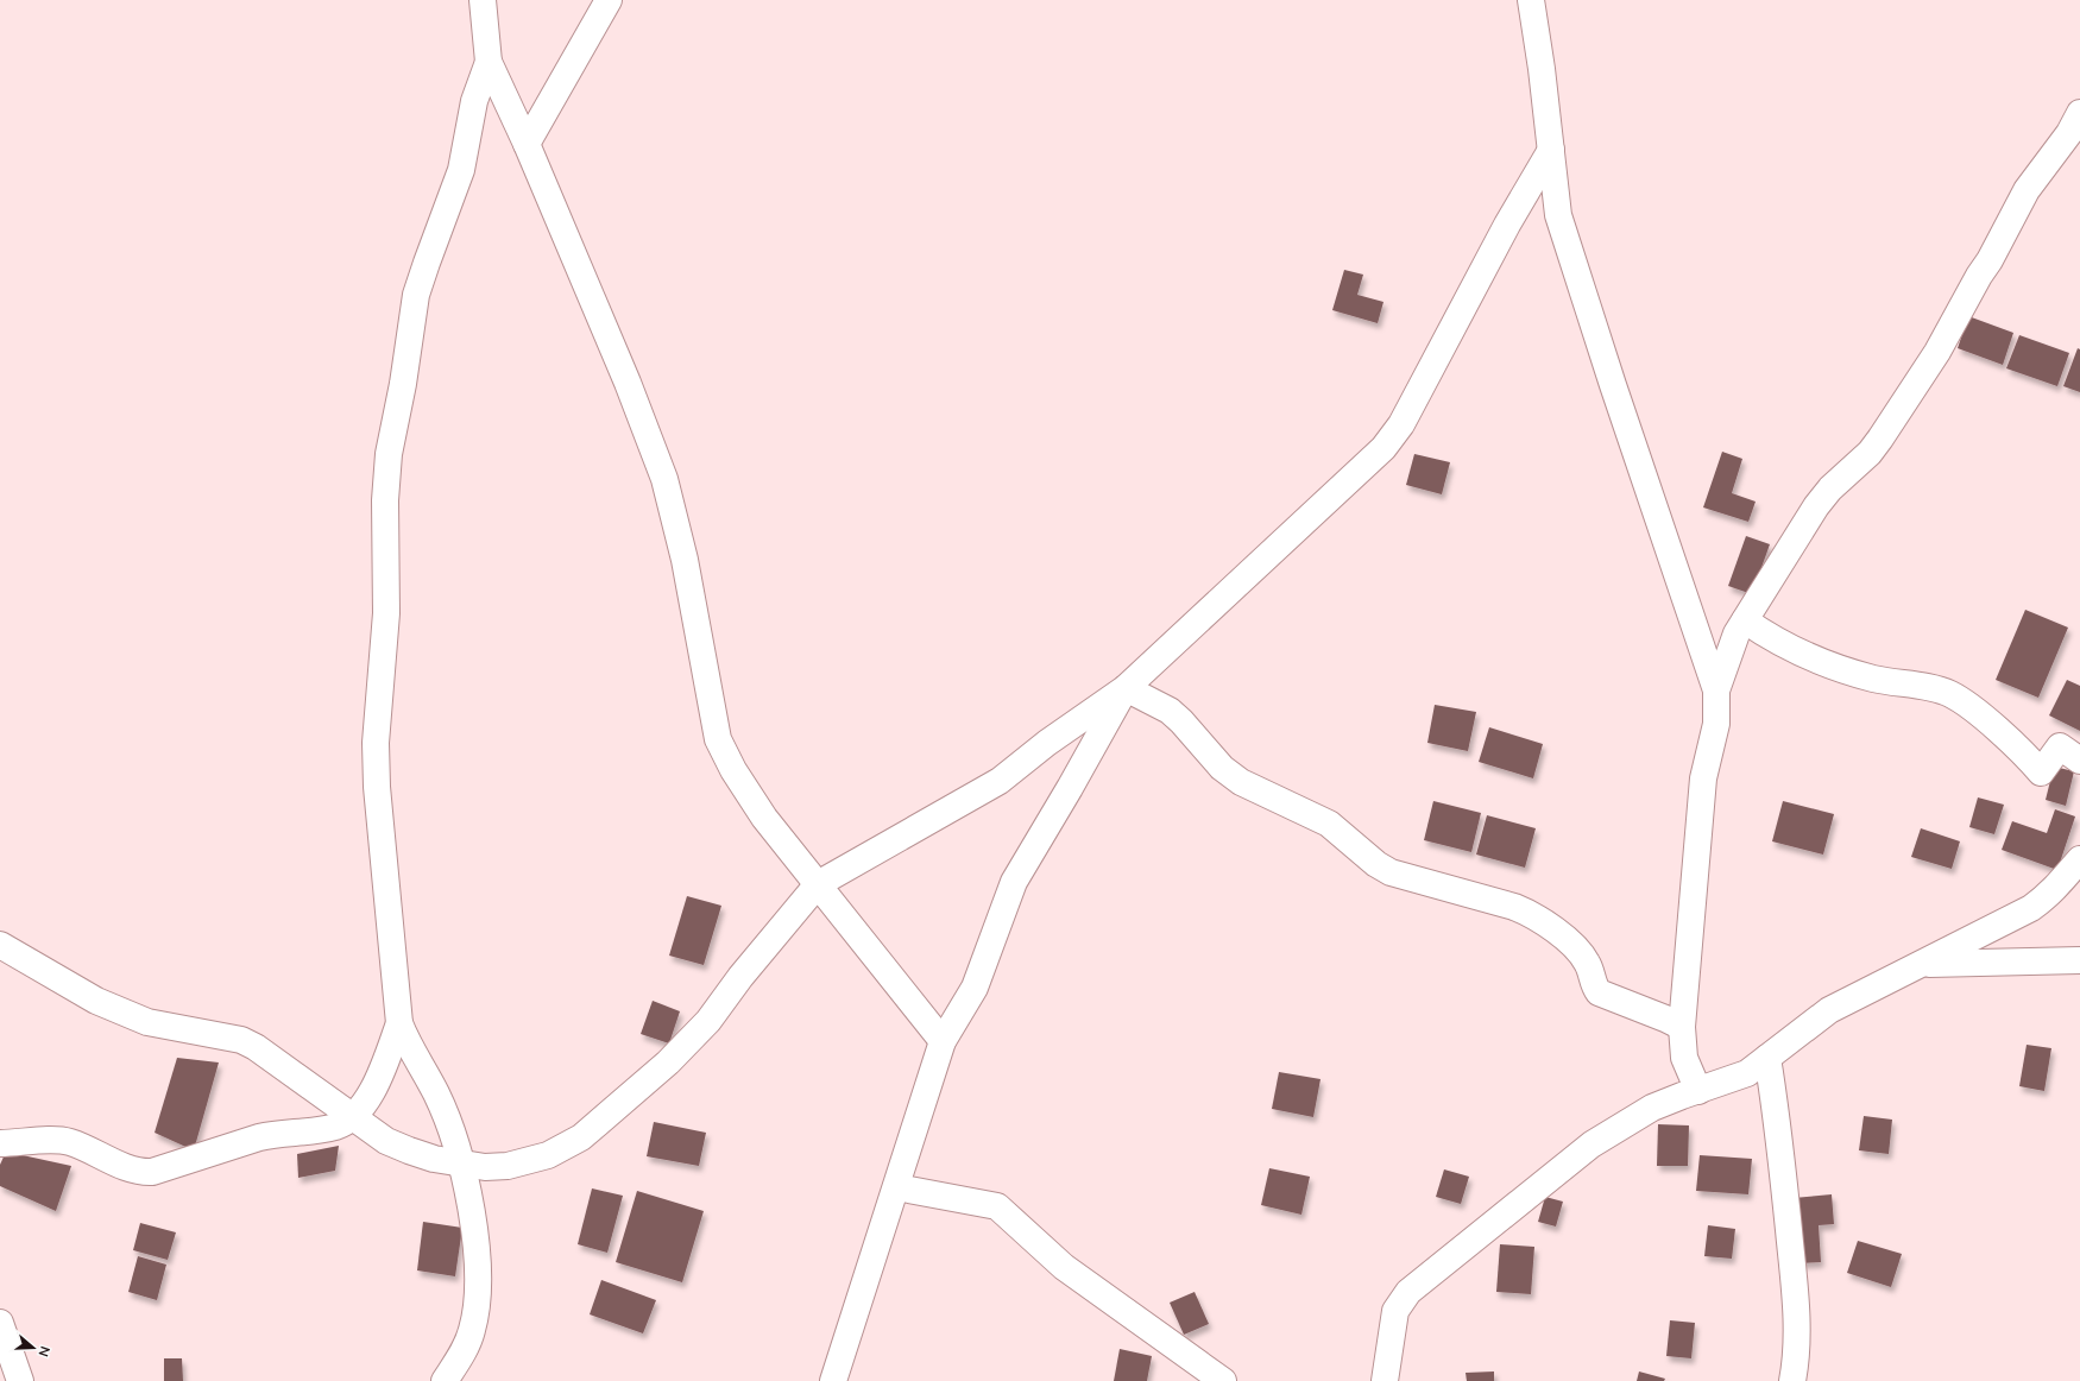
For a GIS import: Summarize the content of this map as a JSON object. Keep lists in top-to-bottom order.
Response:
{
  "north": "right"
}
